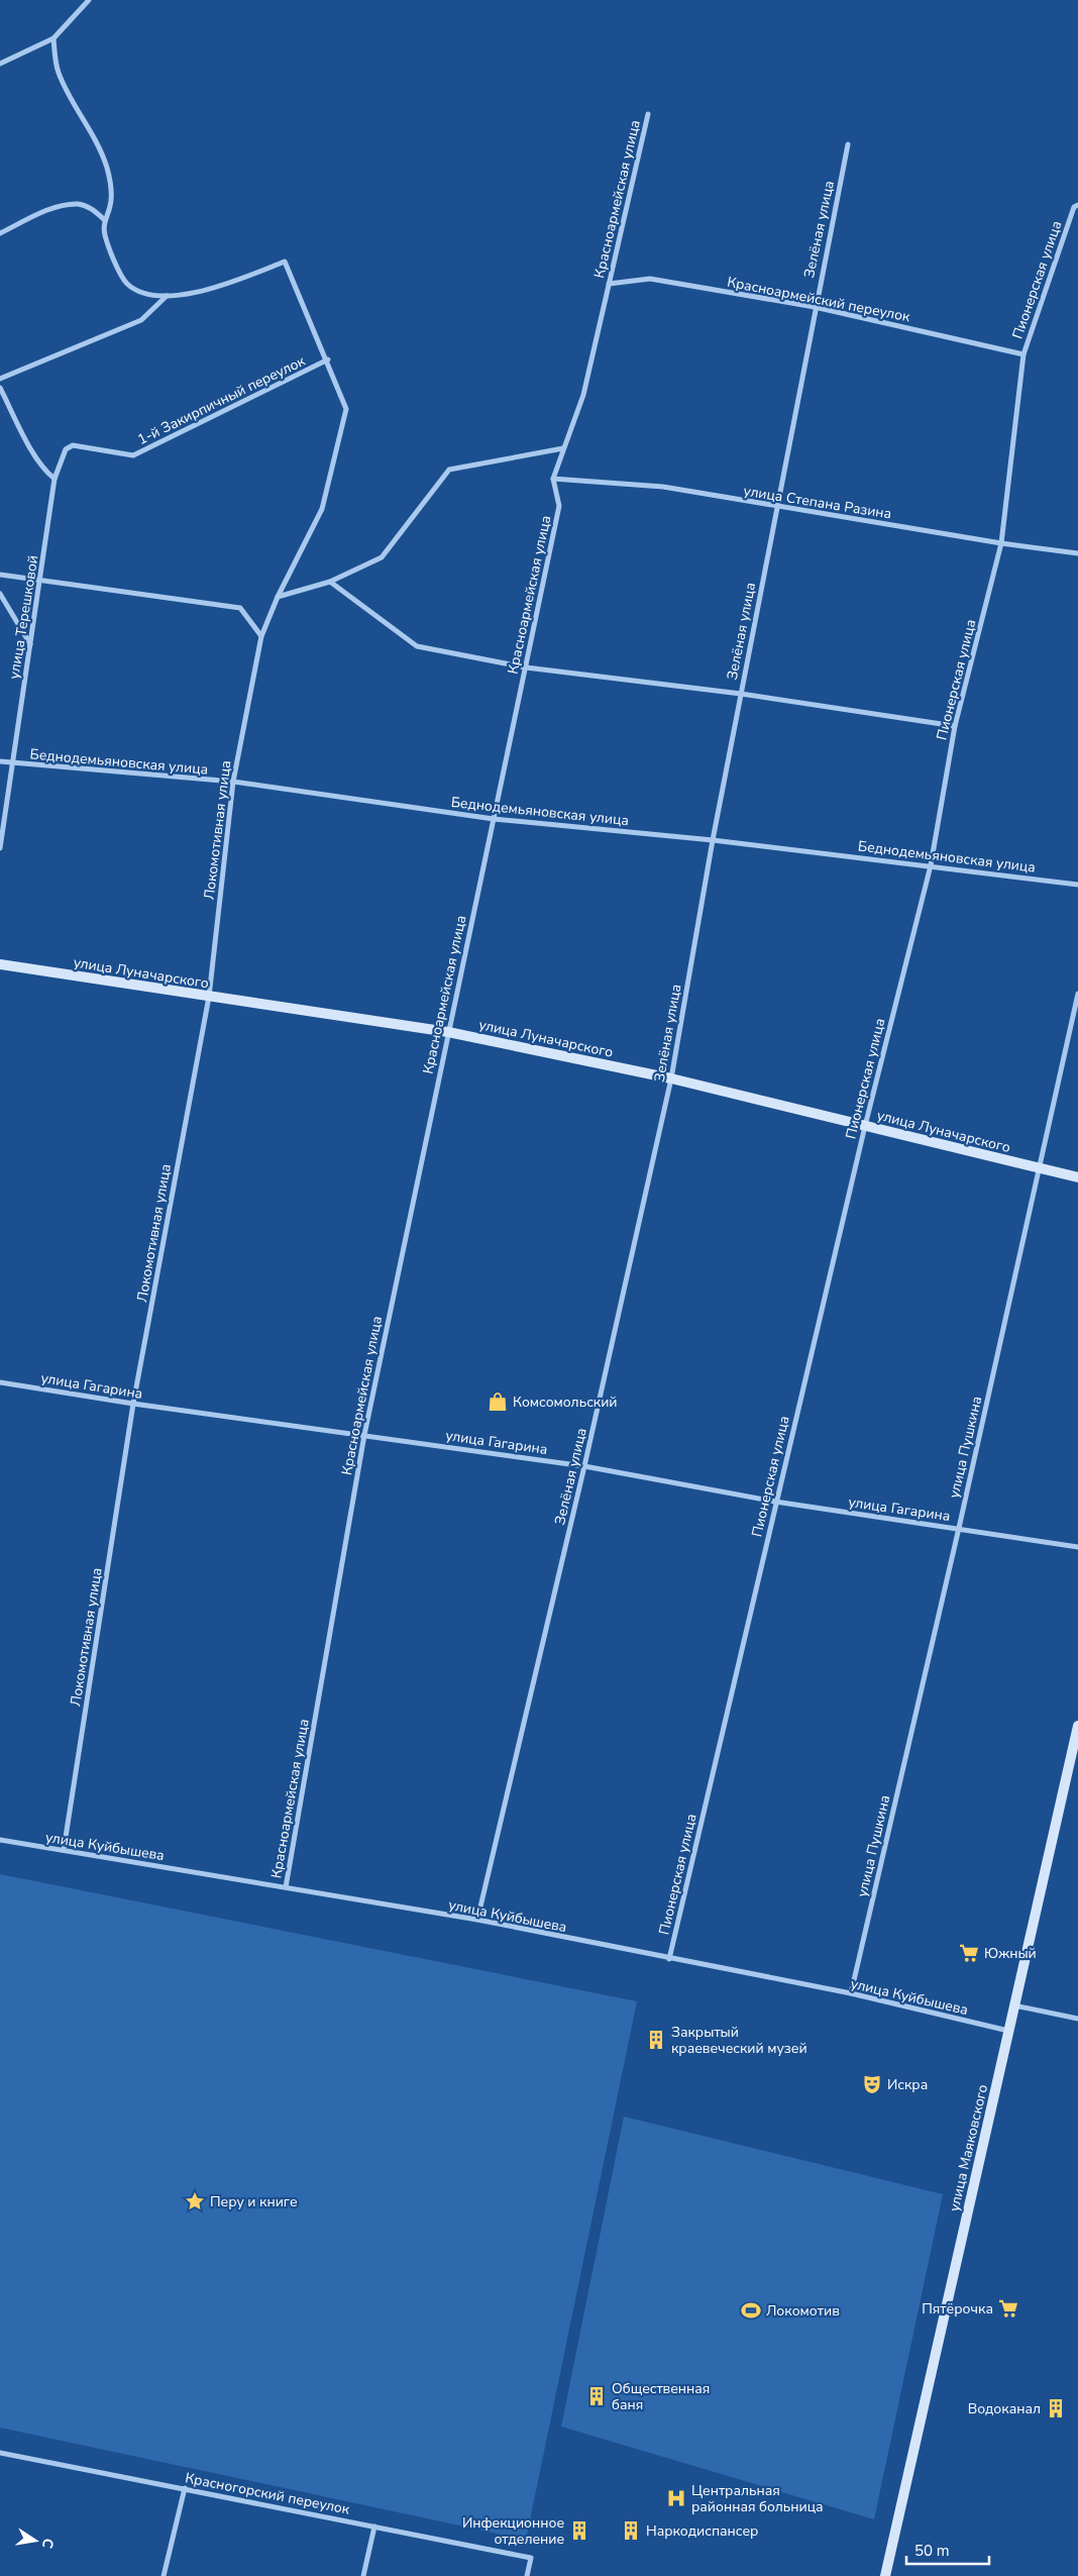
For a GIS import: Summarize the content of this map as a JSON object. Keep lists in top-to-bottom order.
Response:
{
  "streets": {
    "main road": ["улица Луначарского", "улица Маяковского"],
    "street": [
      "Красноармейская улица",
      "Зелёная улица",
      "Пионерская улица",
      "Красноармейский переулок",
      "1-й Закирпичный переулок",
      "улица Степана Разина",
      "улица Терешковой",
      "Беднодемьяновская улица",
      "Локомотивная улица",
      "улица Гагарина",
      "улица Пушкина",
      "улица Куйбышева",
      "Красногорский переулок"
    ]
  },
  "crossings": [
    ["Красноармейская улица", "Красноармейский переулок"],
    ["Красноармейская улица", "улица Степана Разина"],
    ["Красноармейская улица", "Беднодемьяновская улица"],
    ["Красноармейская улица", "улица Луначарского"],
    ["Красноармейская улица", "улица Гагарина"],
    ["Красноармейская улица", "улица Куйбышева"],
    ["Зелёная улица", "Красноармейский переулок"],
    ["Зелёная улица", "улица Степана Разина"],
    ["Зелёная улица", "Беднодемьяновская улица"],
    ["Зелёная улица", "улица Луначарского"],
    ["Зелёная улица", "улица Гагарина"],
    ["Зелёная улица", "улица Куйбышева"],
    ["Пионерская улица", "Красноармейский переулок"],
    ["Пионерская улица", "улица Степана Разина"],
    ["Пионерская улица", "Беднодемьяновская улица"],
    ["Пионерская улица", "улица Луначарского"],
    ["Пионерская улица", "улица Гагарина"],
    ["Пионерская улица", "улица Куйбышева"],
    ["1-й Закирпичный переулок", "улица Терешковой"],
    ["1-й Закирпичный переулок", "Локомотивная улица"],
    ["улица Терешковой", "Беднодемьяновская улица"],
    ["Беднодемьяновская улица", "Локомотивная улица"],
    ["Локомотивная улица", "улица Луначарского"],
    ["Локомотивная улица", "улица Гагарина"],
    ["Локомотивная улица", "улица Куйбышева"],
    ["улица Луначарского", "улица Пушкина"],
    ["улица Гагарина", "улица Пушкина"],
    ["улица Пушкина", "улица Куйбышева"],
    ["улица Куйбышева", "улица Маяковского"]
  ],
  "places": {
    "shop": ["Комсомольский"],
    "supermarket": ["Южный", "Пятёрочка"],
    "building": [
      "Закрытый краевеческий музей",
      "Общественная баня",
      "Водоканал",
      "Инфекционное отделение",
      "Наркодиспансер"
    ],
    "theatre": ["Искра"],
    "place": ["Перу и книге"],
    "sports": ["Локомотив"],
    "hospital": ["Центральная районная больница"]
  },
  "scale_bar": "50 m",
  "north": "right"
}
